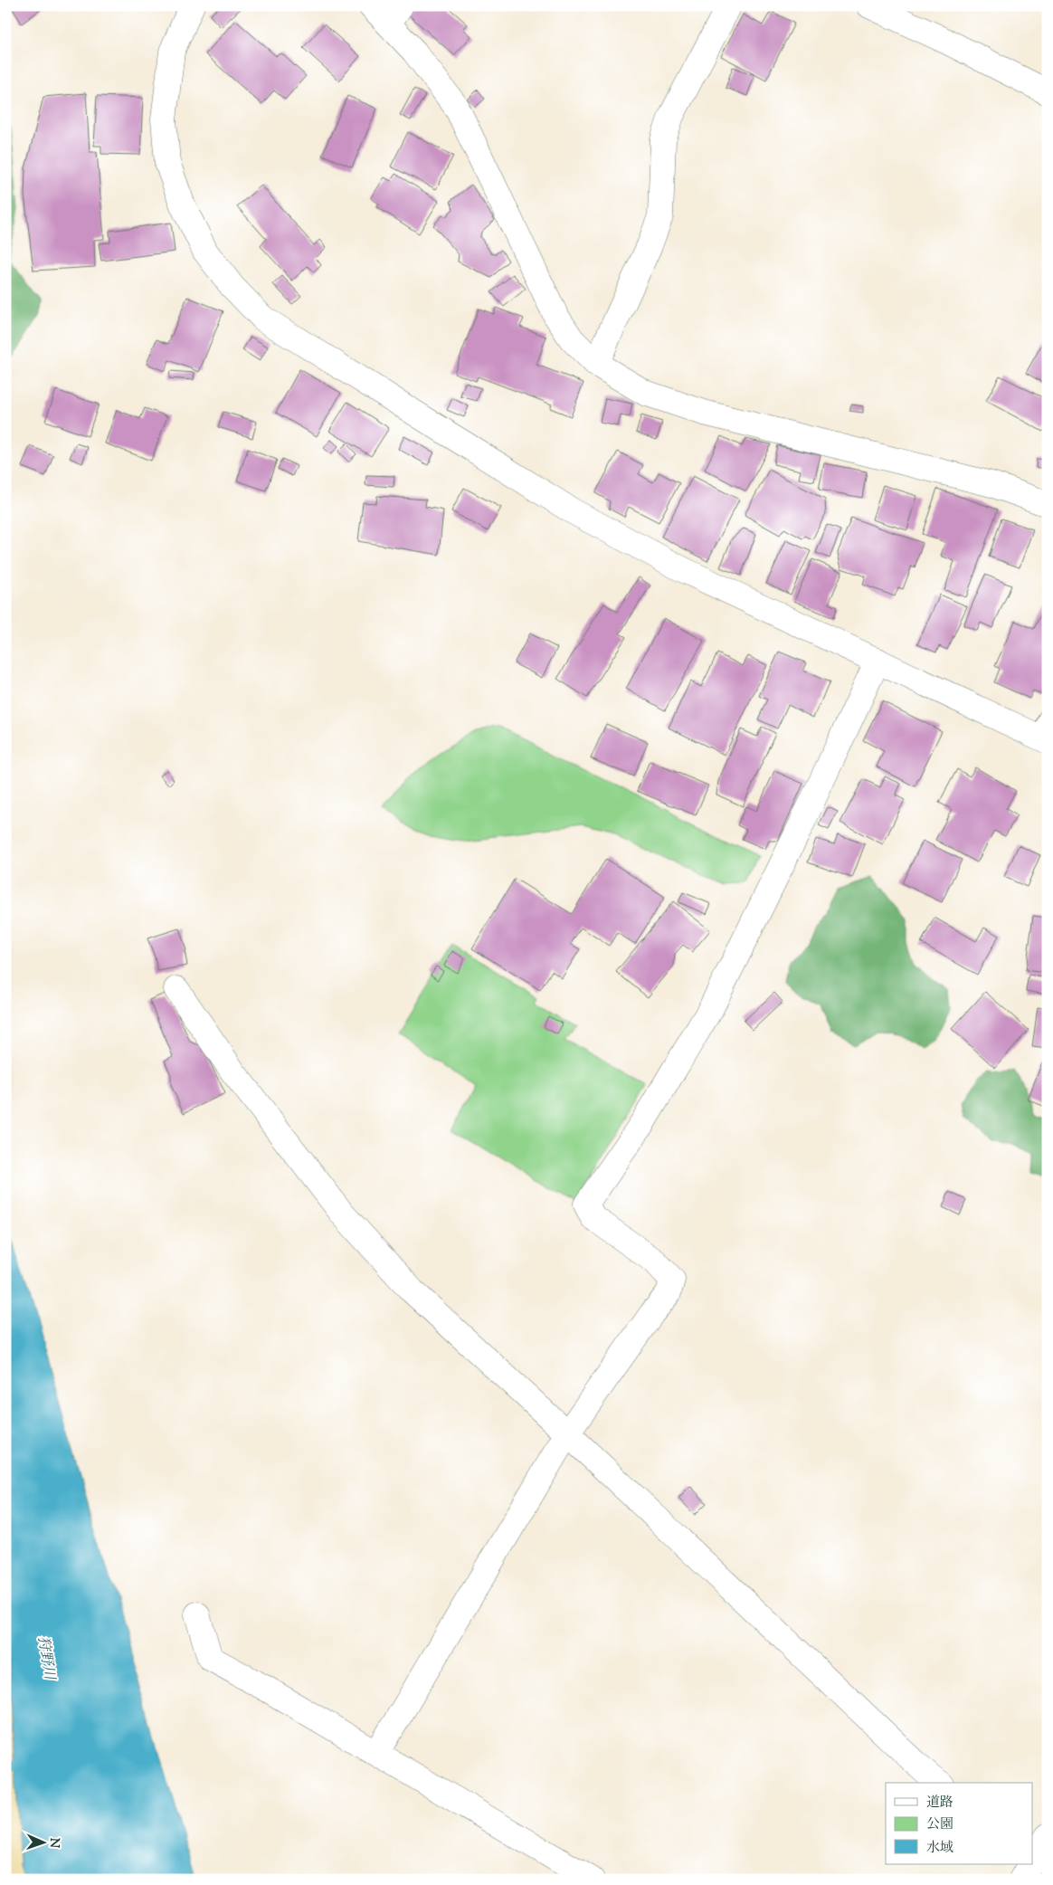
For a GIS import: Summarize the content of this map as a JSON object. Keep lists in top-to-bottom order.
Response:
{
  "water": ["狩野川"],
  "legend": ["道路", "公園", "水域"],
  "north": "right"
}
